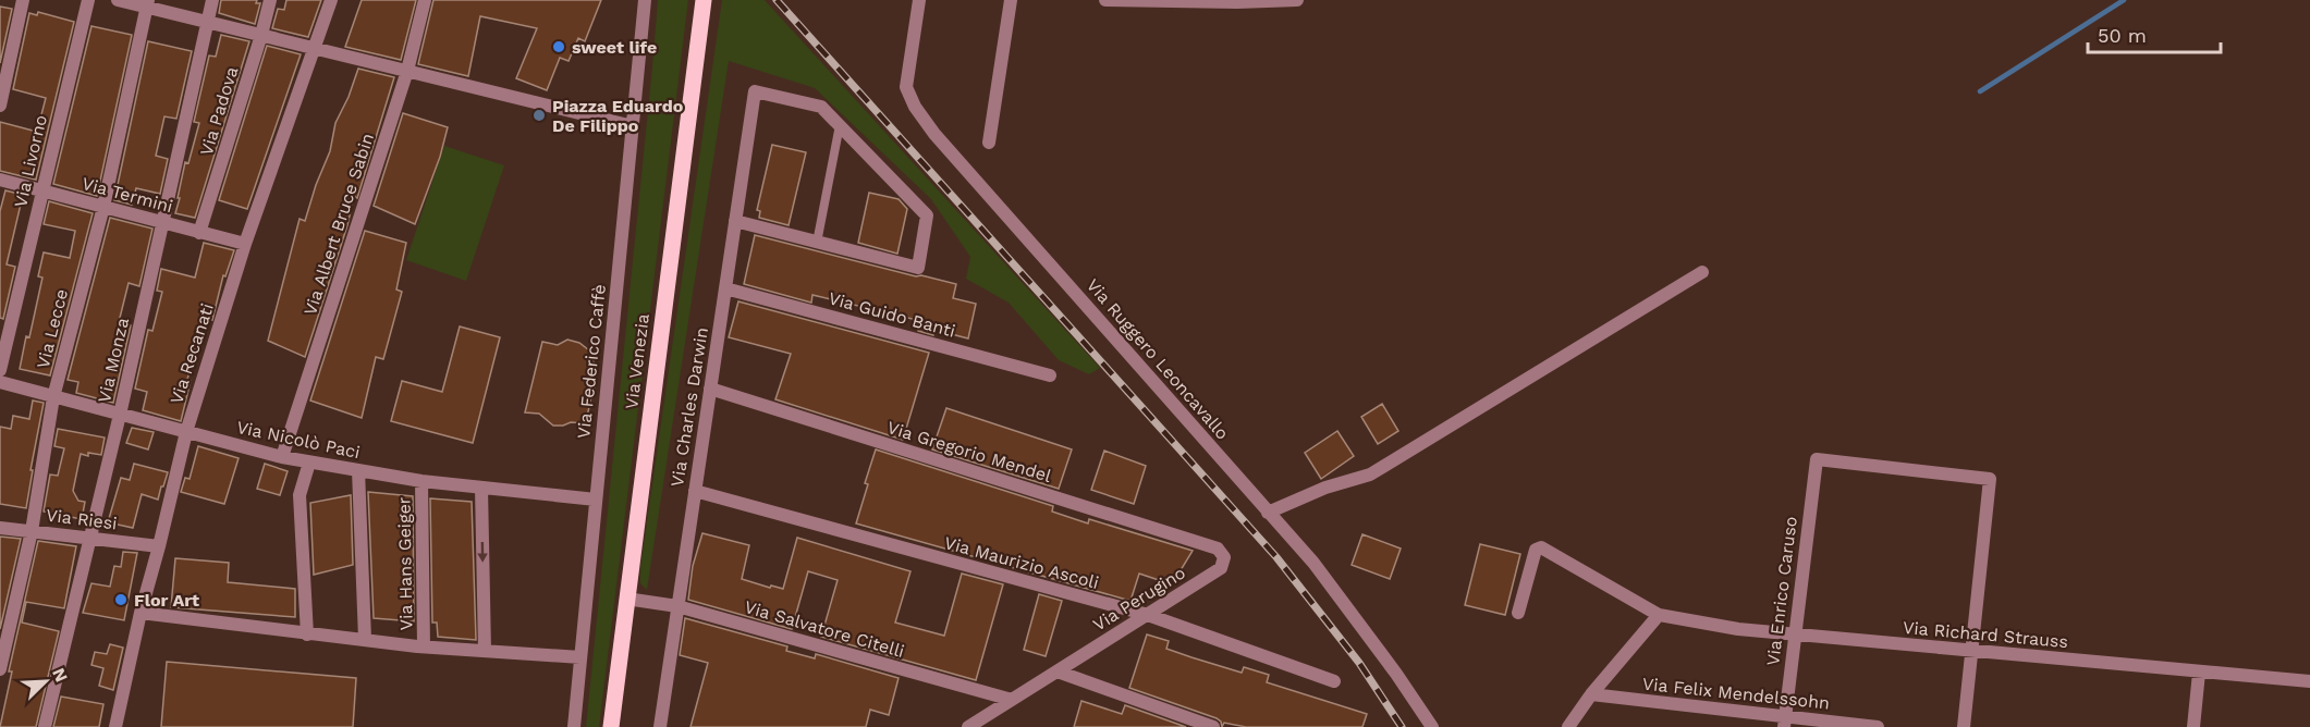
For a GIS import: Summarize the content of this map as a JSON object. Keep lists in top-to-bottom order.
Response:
{
  "streets": {
    "main road": ["Via Venezia"],
    "street": [
      "Via Padova",
      "Via Livorno",
      "Via Termini",
      "Via Albert Bruce Sabin",
      "Via Guido Banti",
      "Via Lecce",
      "Via Recanati",
      "Via Ruggero Leoncavallo",
      "Via Monza",
      "Via Federico Caffè",
      "Via Charles Darwin",
      "Via Nicolò Paci",
      "Via Gregorio Mendel",
      "Via Riesi",
      "Via Maurizio Ascoli",
      "Via Hans Geiger",
      "Via Enrico Caruso",
      "Via Perugino",
      "Via Salvatore Citelli",
      "Via Richard Strauss",
      "Via Felix Mendelssohn"
    ]
  },
  "crossings": [
    ["Via Padova", "Via Termini"],
    ["Via Livorno", "Via Termini"],
    ["Via Termini", "Via Lecce"],
    ["Via Termini", "Via Recanati"],
    ["Via Termini", "Via Monza"],
    ["Via Albert Bruce Sabin", "Via Nicolò Paci"],
    ["Via Guido Banti", "Via Charles Darwin"],
    ["Via Lecce", "Via Nicolò Paci"],
    ["Via Lecce", "Via Riesi"],
    ["Via Recanati", "Via Nicolò Paci"],
    ["Via Recanati", "Via Riesi"],
    ["Via Monza", "Via Nicolò Paci"],
    ["Via Monza", "Via Riesi"],
    ["Via Federico Caffè", "Via Nicolò Paci"],
    ["Via Venezia", "Via Salvatore Citelli"],
    ["Via Charles Darwin", "Via Gregorio Mendel"],
    ["Via Charles Darwin", "Via Maurizio Ascoli"],
    ["Via Charles Darwin", "Via Salvatore Citelli"],
    ["Via Nicolò Paci", "Via Hans Geiger"],
    ["Via Gregorio Mendel", "Via Perugino"],
    ["Via Maurizio Ascoli", "Via Perugino"],
    ["Via Enrico Caruso", "Via Richard Strauss"],
    ["Via Enrico Caruso", "Via Felix Mendelssohn"],
    ["Via Perugino", "Via Salvatore Citelli"]
  ],
  "places": ["sweet life", "Piazza Eduardo De Filippo", "Flor Art"],
  "scale_bar": "50 m",
  "north": "top right"
}
